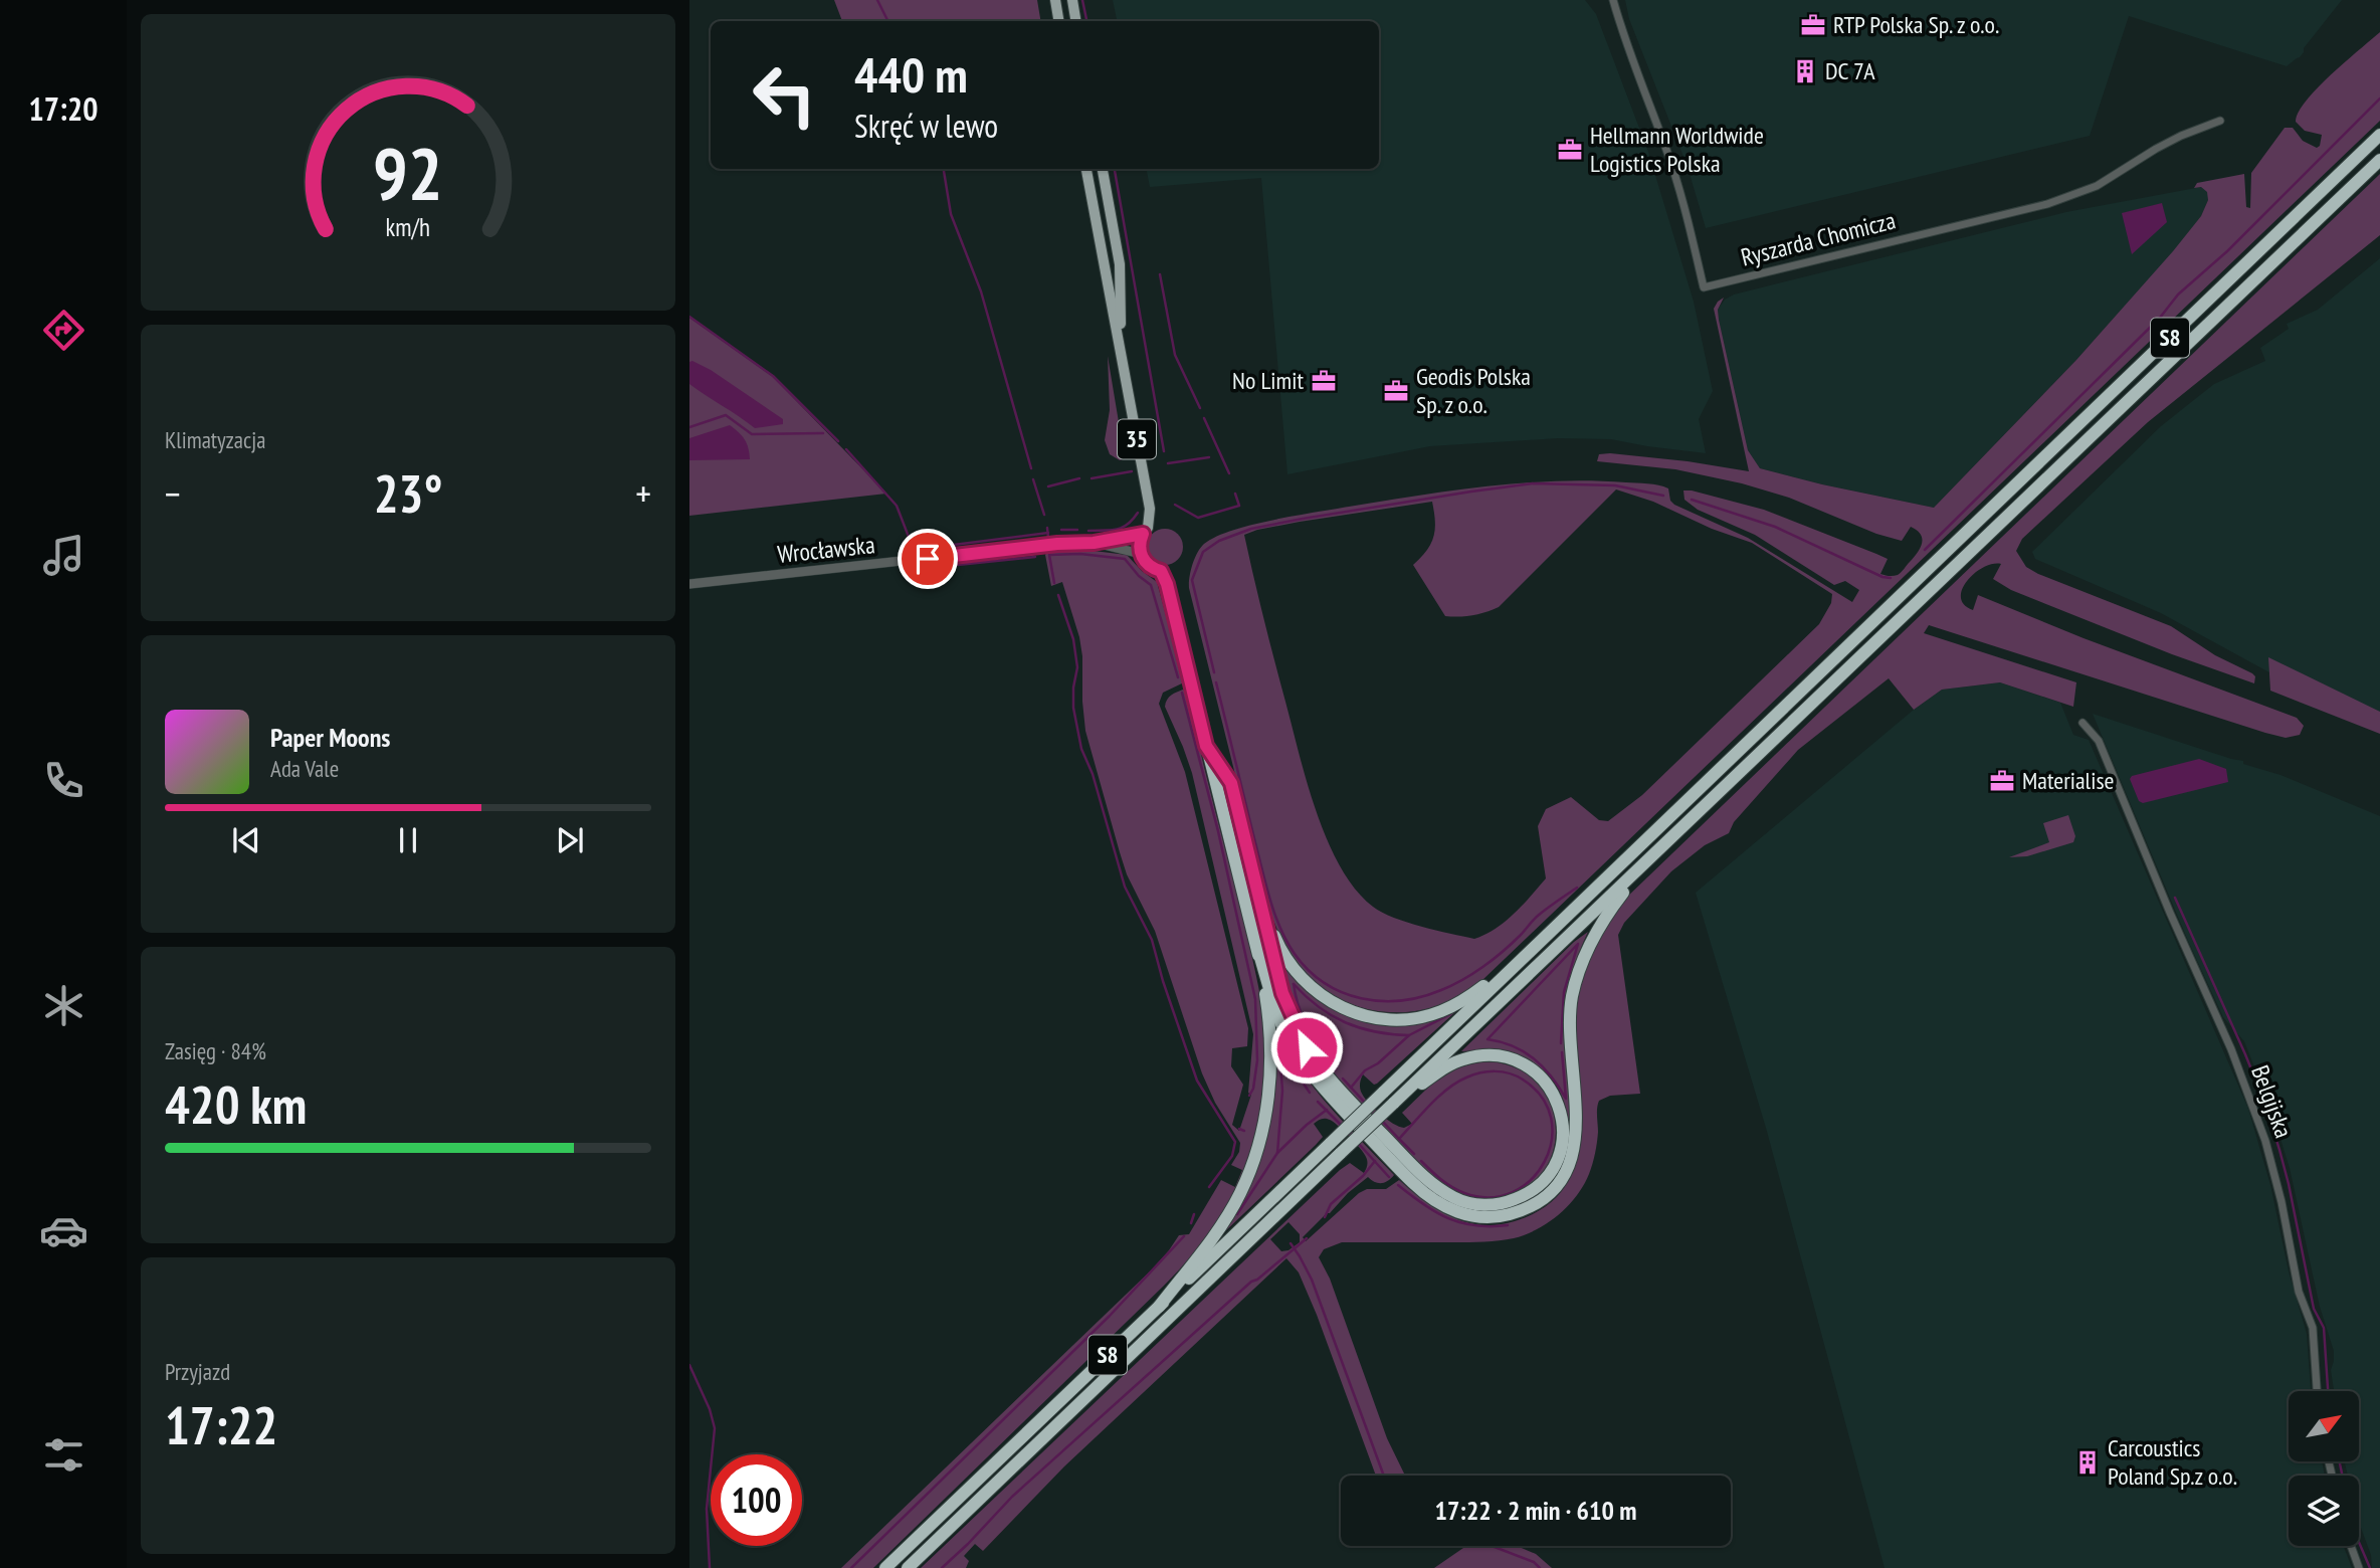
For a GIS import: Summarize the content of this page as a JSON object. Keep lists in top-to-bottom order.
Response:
{
  "streets": {
    "highway": ["S8"],
    "main road": ["35"],
    "street": ["Ryszarda Chomicza", "Wrocławska", "Belgijska"]
  },
  "places": {
    "office": [
      "RTP Polska Sp. z o.o.",
      "Hellmann Worldwide Logistics Polska",
      "No Limit",
      "Geodis Polska Sp. z o.o.",
      "Materialise"
    ],
    "building": ["DC 7A", "Carcoustics Poland Sp.z o.o."]
  },
  "north": "top right",
  "page": {
    "tabs": "17:20",
    "turn": ["440 m", "Skręć w lewo"],
    "tile": [
      "Klimatyzacja",
      ["Zasięg · 84%", "420 km"],
      ["Przyjazd", "17:22"]
    ],
    "heat": ["−", "23°", "+"],
    "song": ["Paper Moons", "Ada Vale"],
    "limit": "100",
    "trip": "17:22 · 2 min · 610 m",
    "gauge": ["92", "km/h"]
  }
}
